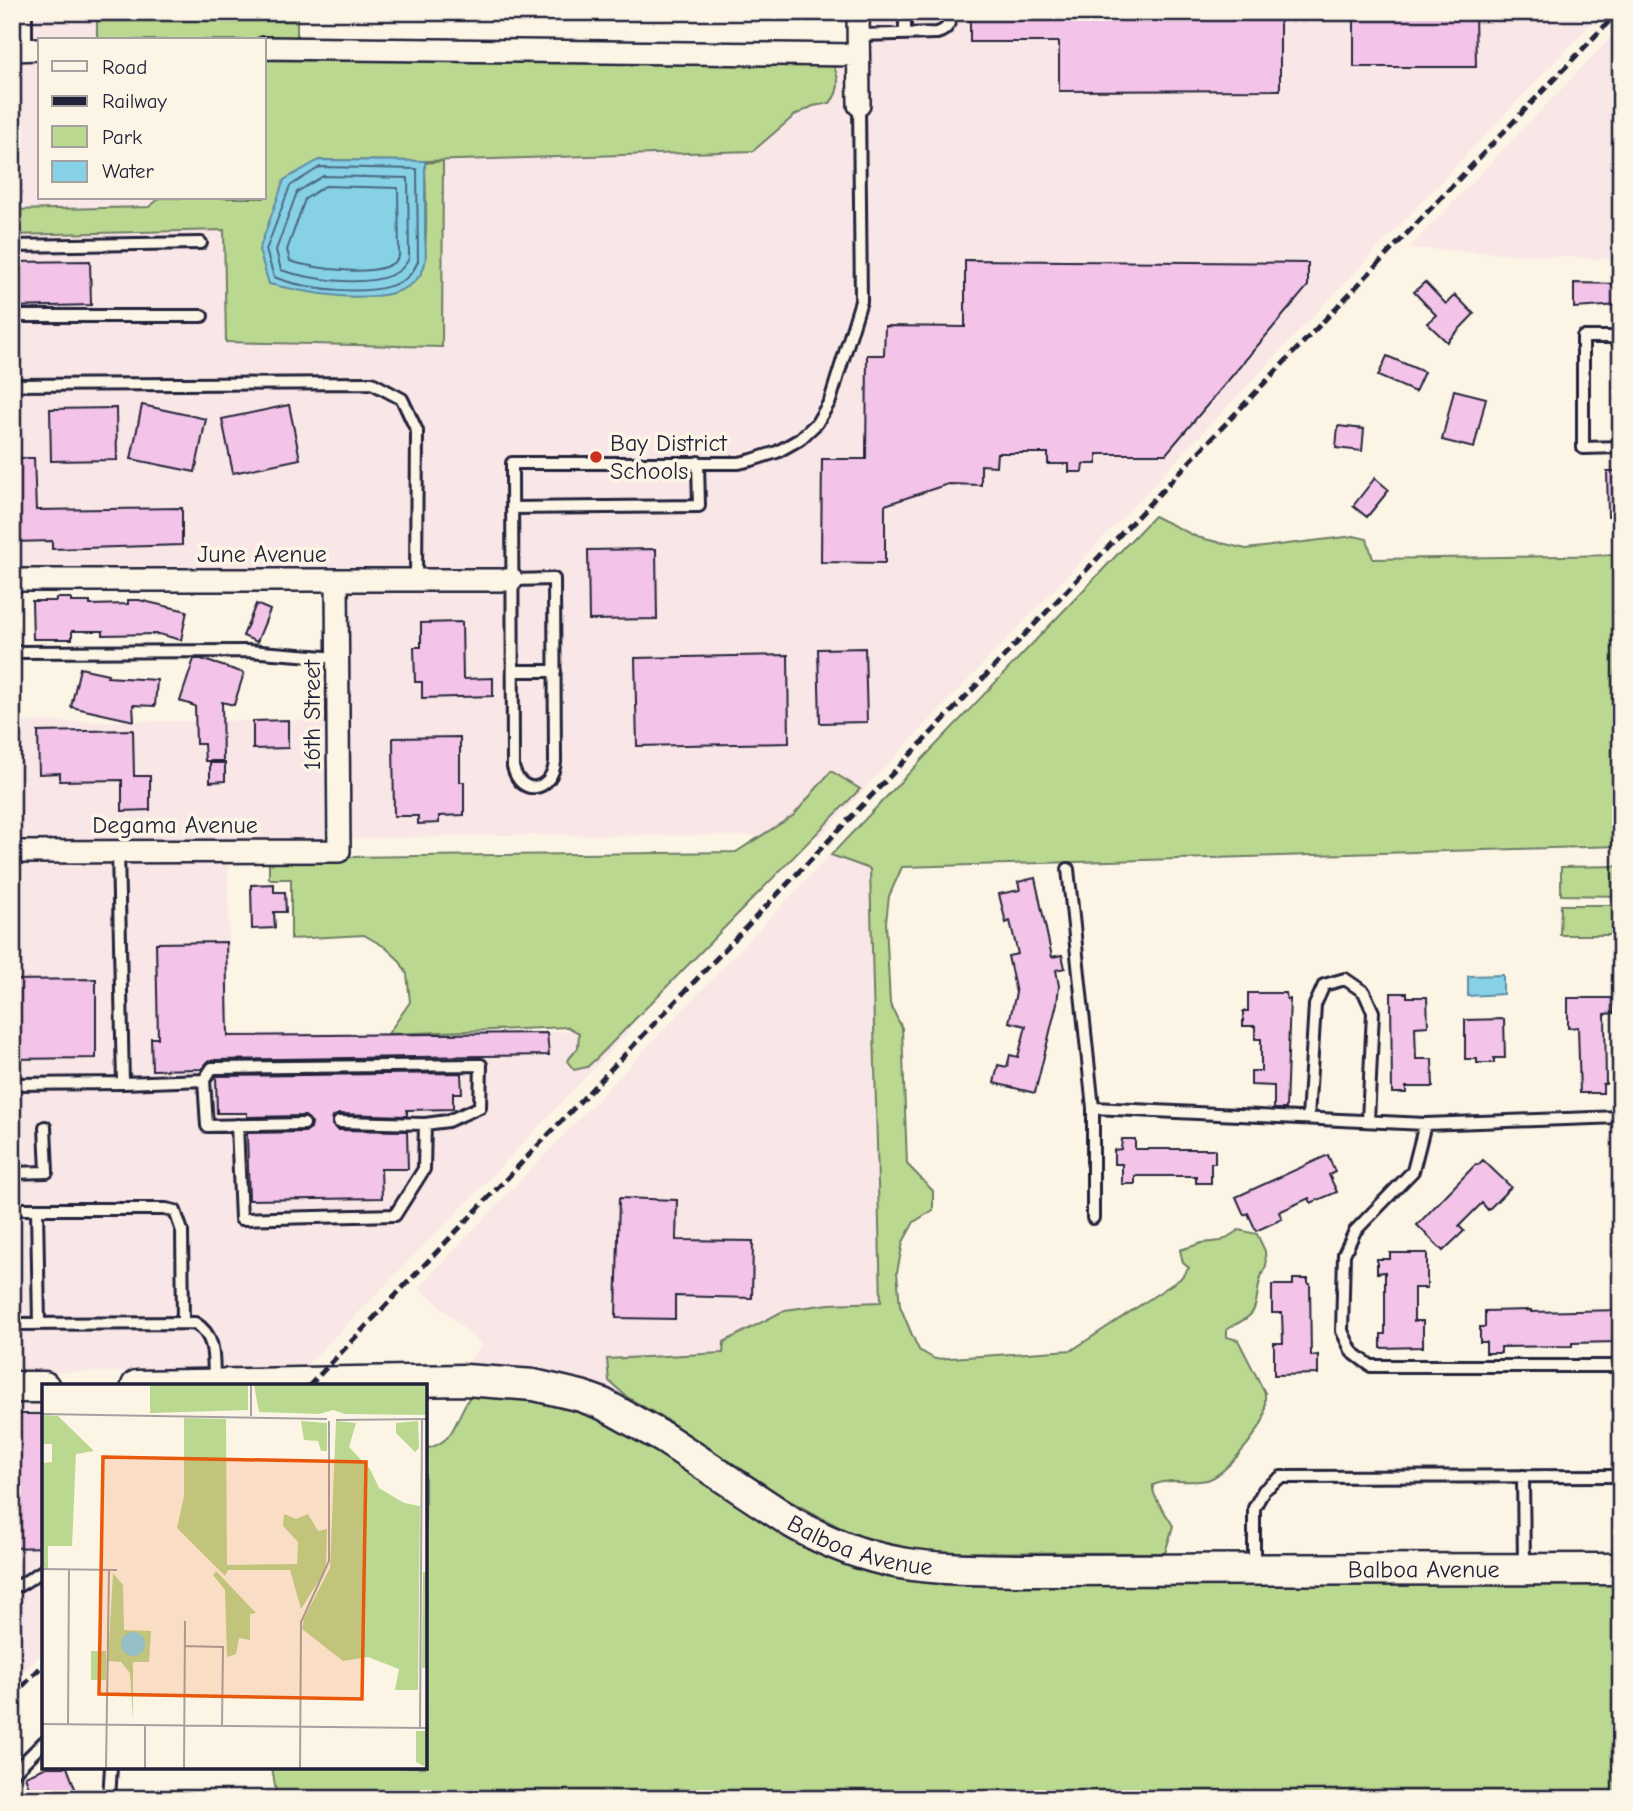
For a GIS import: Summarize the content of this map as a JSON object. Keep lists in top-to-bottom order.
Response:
{
  "streets": {
    "street": [
      "June Avenue",
      "16th Street",
      "Degama Avenue",
      "Balboa Avenue"
    ]
  },
  "crossings": [
    ["June Avenue", "16th Street"],
    ["16th Street", "Degama Avenue"]
  ],
  "places": ["Bay District Schools"],
  "legend": [
    "Road",
    "Railway",
    "Park",
    "Water"
  ]
}
